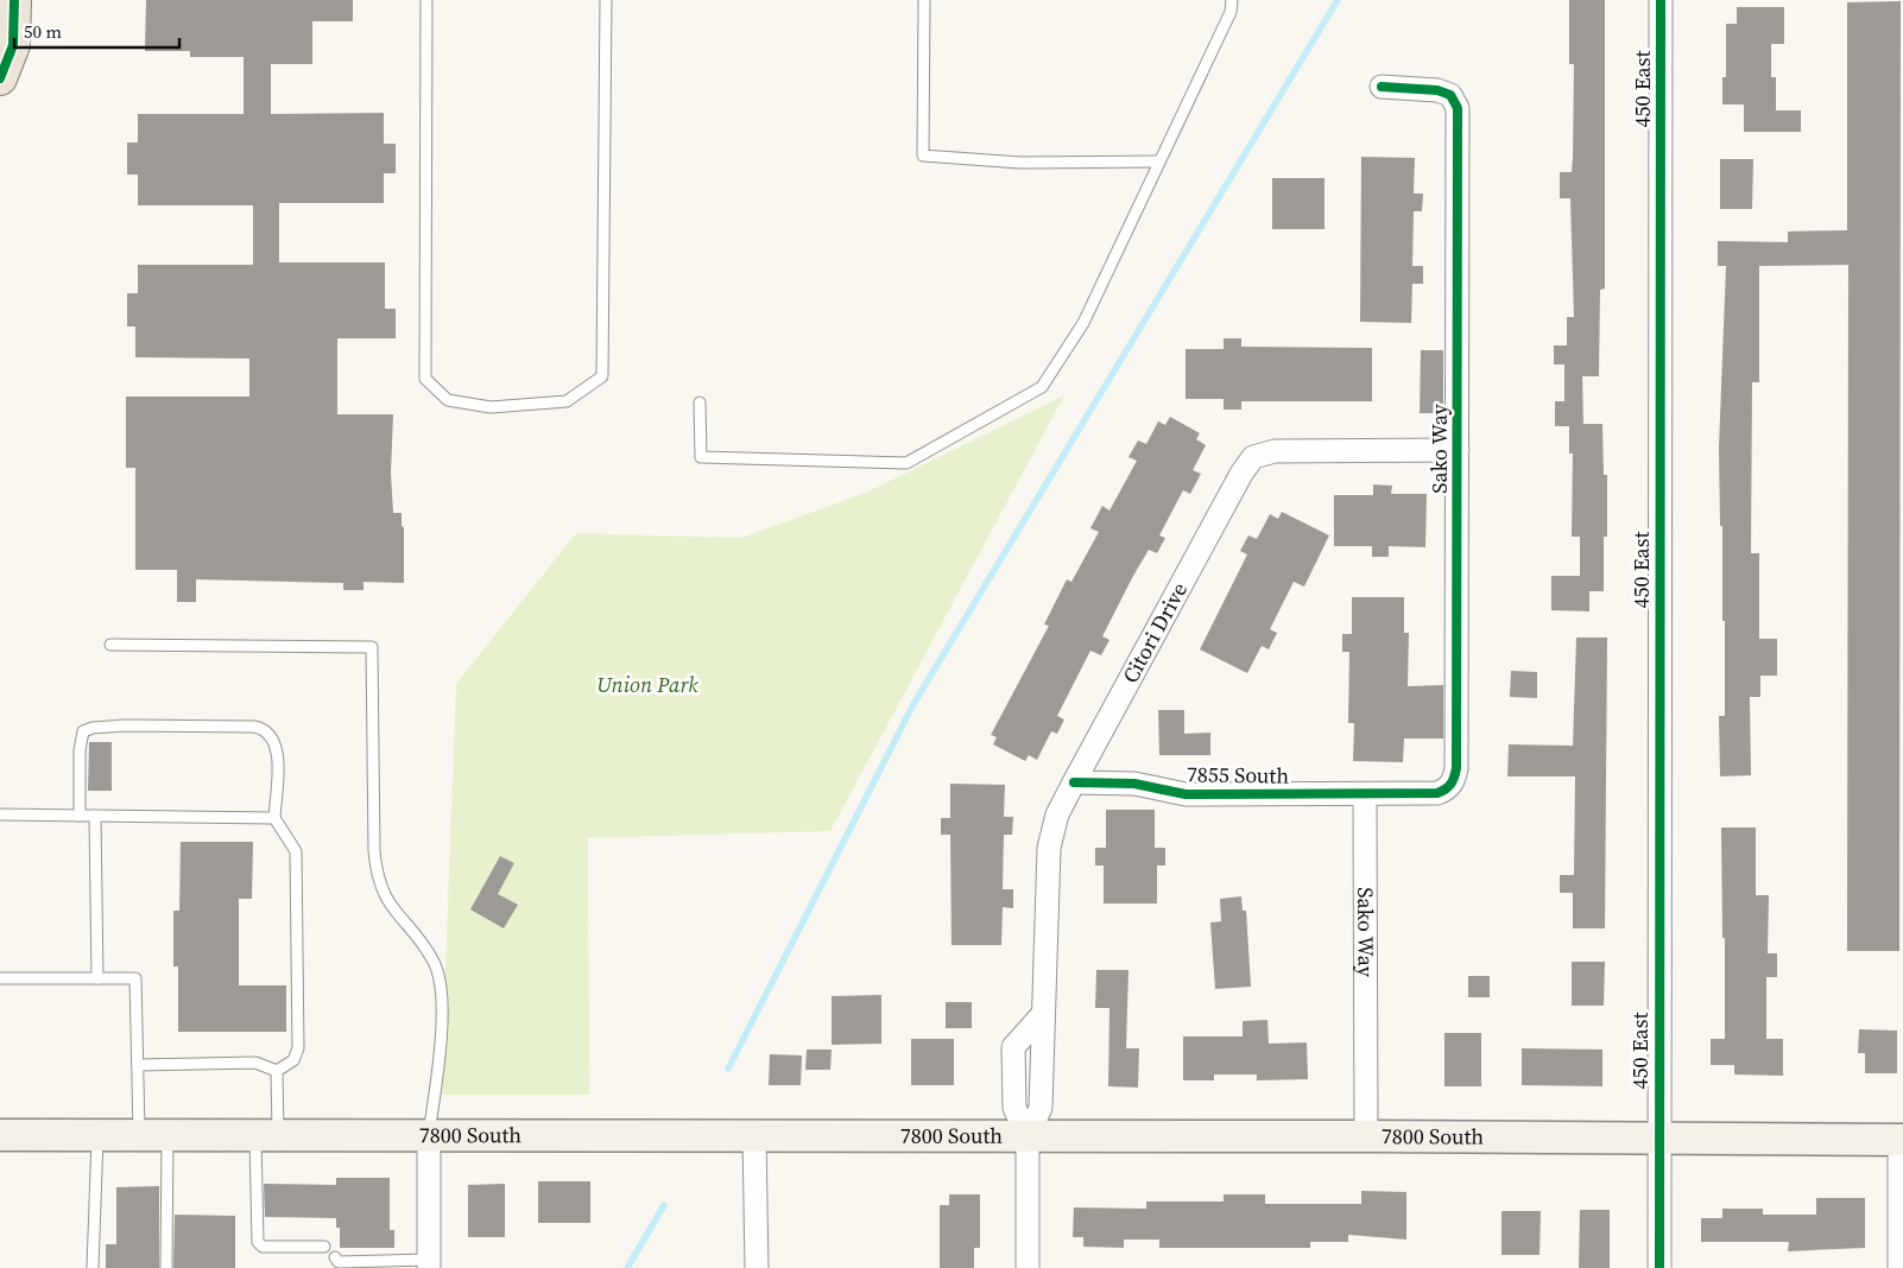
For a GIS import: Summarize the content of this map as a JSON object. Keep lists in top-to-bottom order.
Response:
{
  "streets": {
    "main road": ["7800 South"],
    "street": [
      "450 East",
      "Sako Way",
      "Citori Drive",
      "7855 South"
    ]
  },
  "crossings": [
    ["450 East", "7800 South"],
    ["Sako Way", "Citori Drive"],
    ["Sako Way", "7855 South"],
    ["Sako Way", "7800 South"],
    ["Citori Drive", "7855 South"],
    ["Citori Drive", "7800 South"]
  ],
  "parks": ["Union Park"],
  "scale_bar": "50 m"
}
